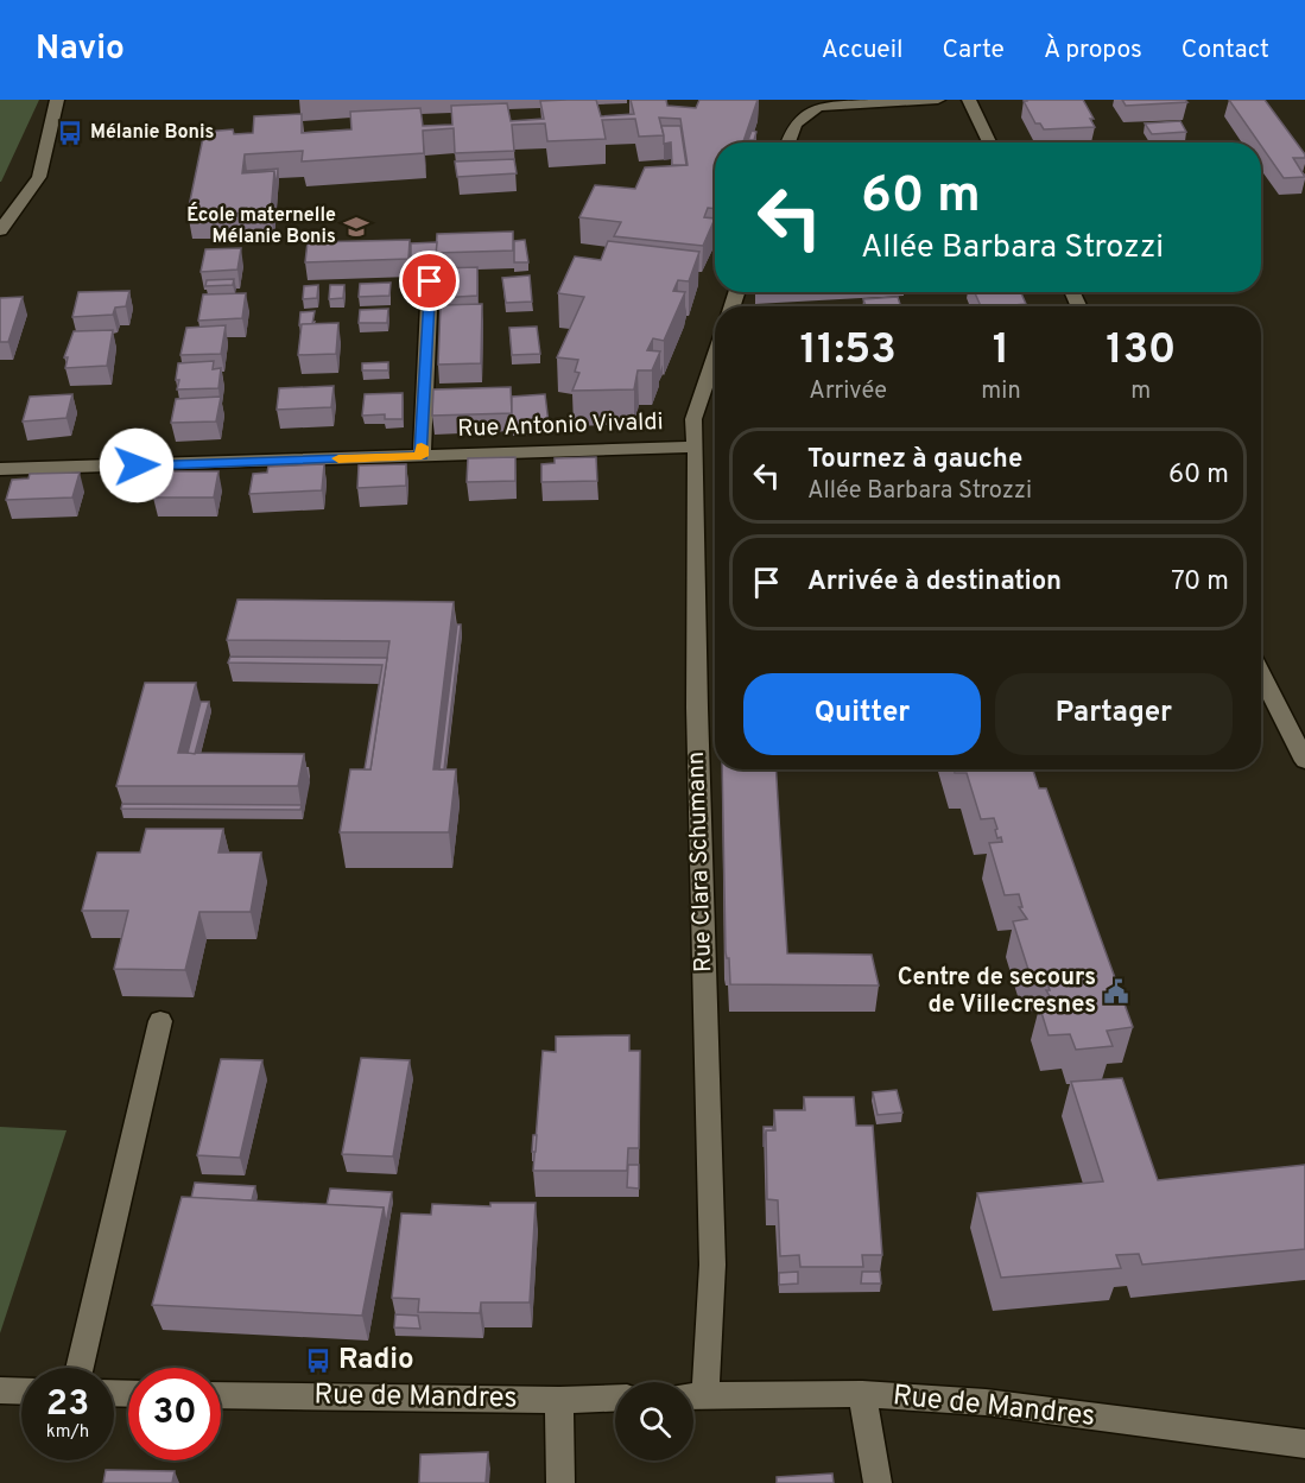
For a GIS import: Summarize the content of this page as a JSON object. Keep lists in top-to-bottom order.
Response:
{
  "streets": {
    "street": ["Rue Antonio Vivaldi", "Rue Clara Schumann", "Rue de Mandres"]
  },
  "crossings": [
    ["Rue Antonio Vivaldi", "Rue Clara Schumann"]
  ],
  "places": {
    "bus stop": ["Mélanie Bonis", "Radio"],
    "school or university": ["École maternelle Mélanie Bonis"],
    "public building": ["Centre de secours de Villecresnes"]
  },
  "page": {
    "header": "Navio",
    "nav": [
      "Accueil",
      "Carte",
      "À propos",
      "Contact"
    ],
    "turn": ["60 m", "Allée Barbara Strozzi"],
    "eta": [
      "11:53",
      "Arrivée",
      "1",
      "min",
      "130",
      "m"
    ],
    "list": [
      {
        "name": "Tournez à gauche",
        "note": "Allée Barbara Strozzi",
        "value": "60 m"
      },
      {
        "name": "Arrivée à destination",
        "value": "70 m"
      }
    ],
    "buttons": ["Quitter", "Partager"],
    "speed": "23 km/h",
    "limit": "30"
  }
}
